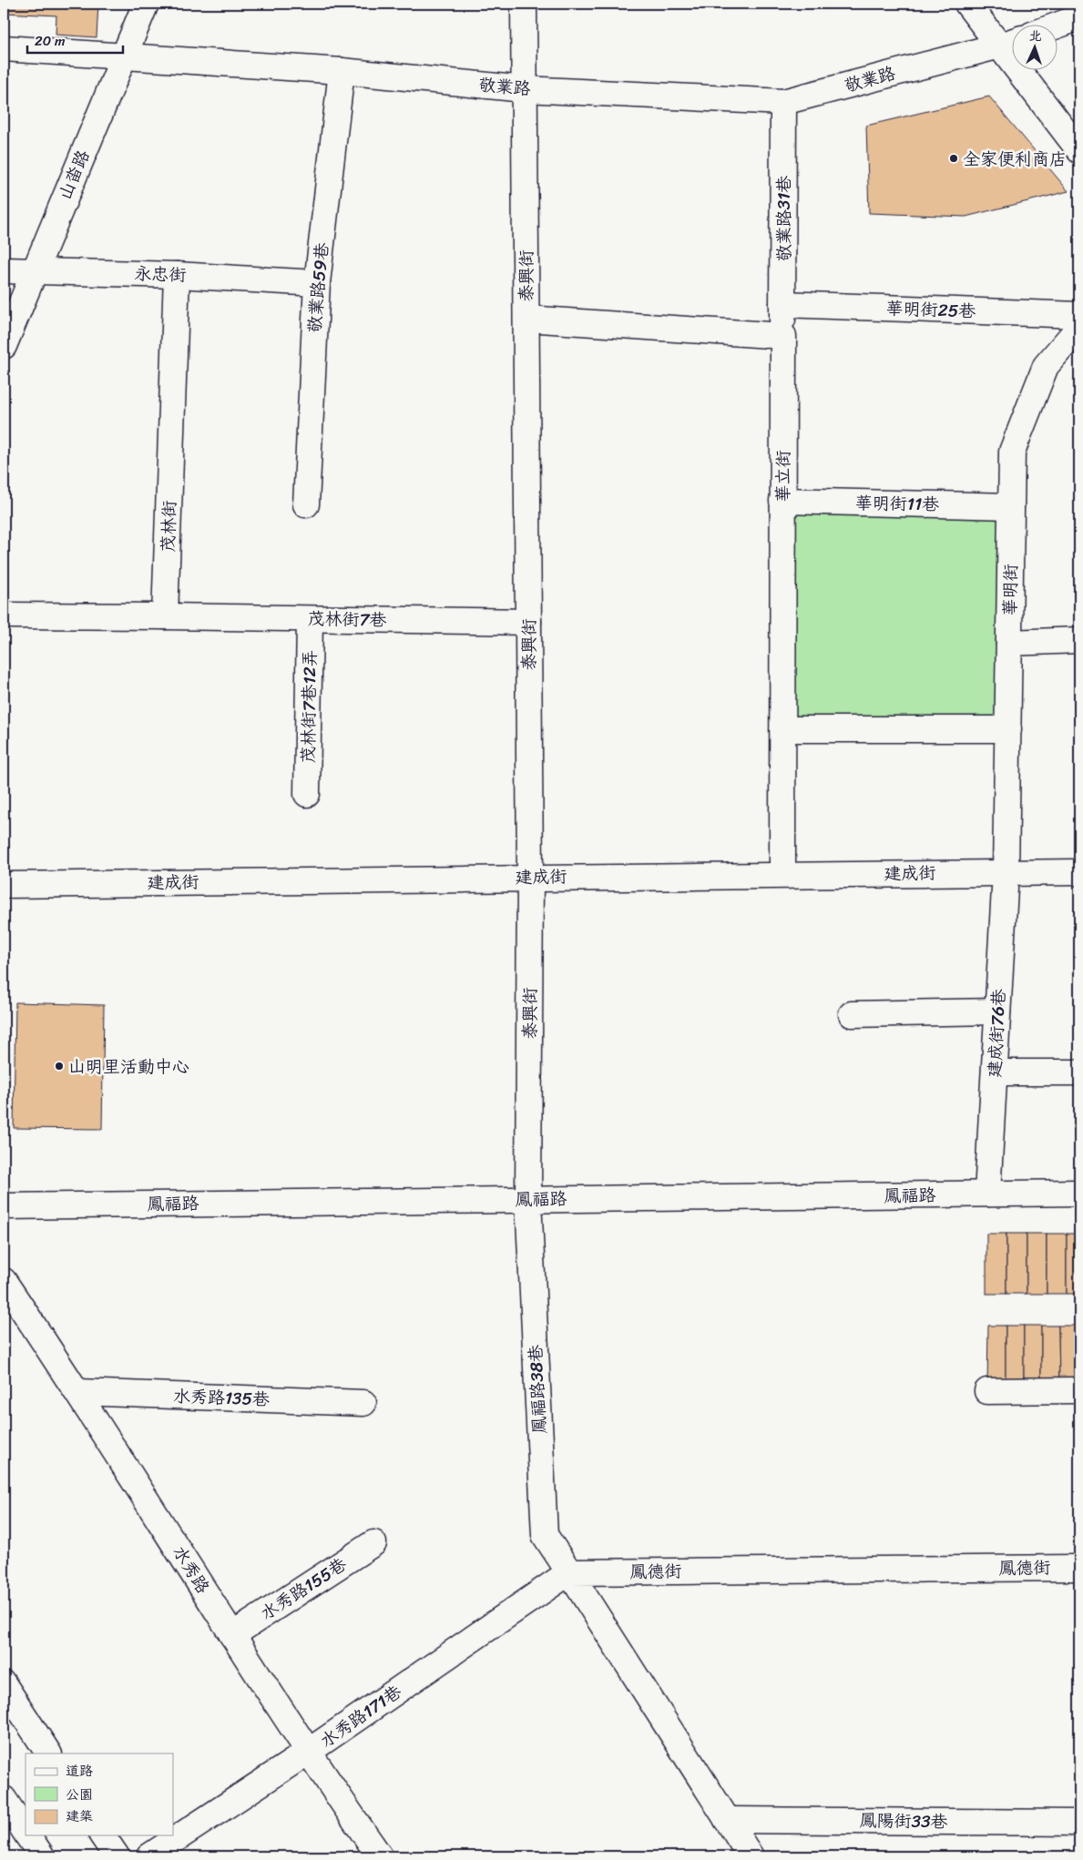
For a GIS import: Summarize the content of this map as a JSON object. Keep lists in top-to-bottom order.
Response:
{
  "streets": {
    "street": [
      "敬業路",
      "山畓路",
      "敬業路31巷",
      "永忠街",
      "泰興街",
      "敬業路59巷",
      "華明街25巷",
      "華立街",
      "華明街11巷",
      "茂林街",
      "華明街",
      "茂林街7巷",
      "茂林街7巷12弄",
      "建成街",
      "建成街76巷",
      "鳳福路",
      "鳳福路38巷",
      "水秀路135巷",
      "鳳德街",
      "水秀路",
      "水秀路155巷",
      "水秀路171巷",
      "鳳陽街33巷"
    ]
  },
  "crossings": [
    ["敬業路", "山畓路"],
    ["敬業路", "敬業路31巷"],
    ["敬業路", "泰興街"],
    ["敬業路", "敬業路59巷"],
    ["山畓路", "永忠街"],
    ["敬業路31巷", "華明街25巷"],
    ["敬業路31巷", "華立街"],
    ["永忠街", "敬業路59巷"],
    ["永忠街", "茂林街"],
    ["泰興街", "茂林街7巷"],
    ["泰興街", "建成街"],
    ["泰興街", "鳳福路"],
    ["泰興街", "鳳福路38巷"],
    ["華立街", "華明街11巷"],
    ["華立街", "建成街"],
    ["華明街11巷", "華明街"],
    ["茂林街", "茂林街7巷"],
    ["華明街", "建成街"],
    ["華明街", "建成街76巷"],
    ["茂林街7巷", "茂林街7巷12弄"],
    ["建成街", "建成街76巷"],
    ["建成街76巷", "鳳福路"],
    ["鳳福路", "鳳福路38巷"],
    ["鳳福路38巷", "鳳德街"],
    ["鳳福路38巷", "水秀路171巷"],
    ["水秀路135巷", "水秀路"],
    ["鳳德街", "水秀路171巷"],
    ["水秀路", "水秀路155巷"],
    ["水秀路", "水秀路171巷"]
  ],
  "places": ["全家便利商店", "山明里活動中心"],
  "legend": ["道路", "公園", "建築"],
  "scale_bar": "20 m",
  "north": "top"
}
